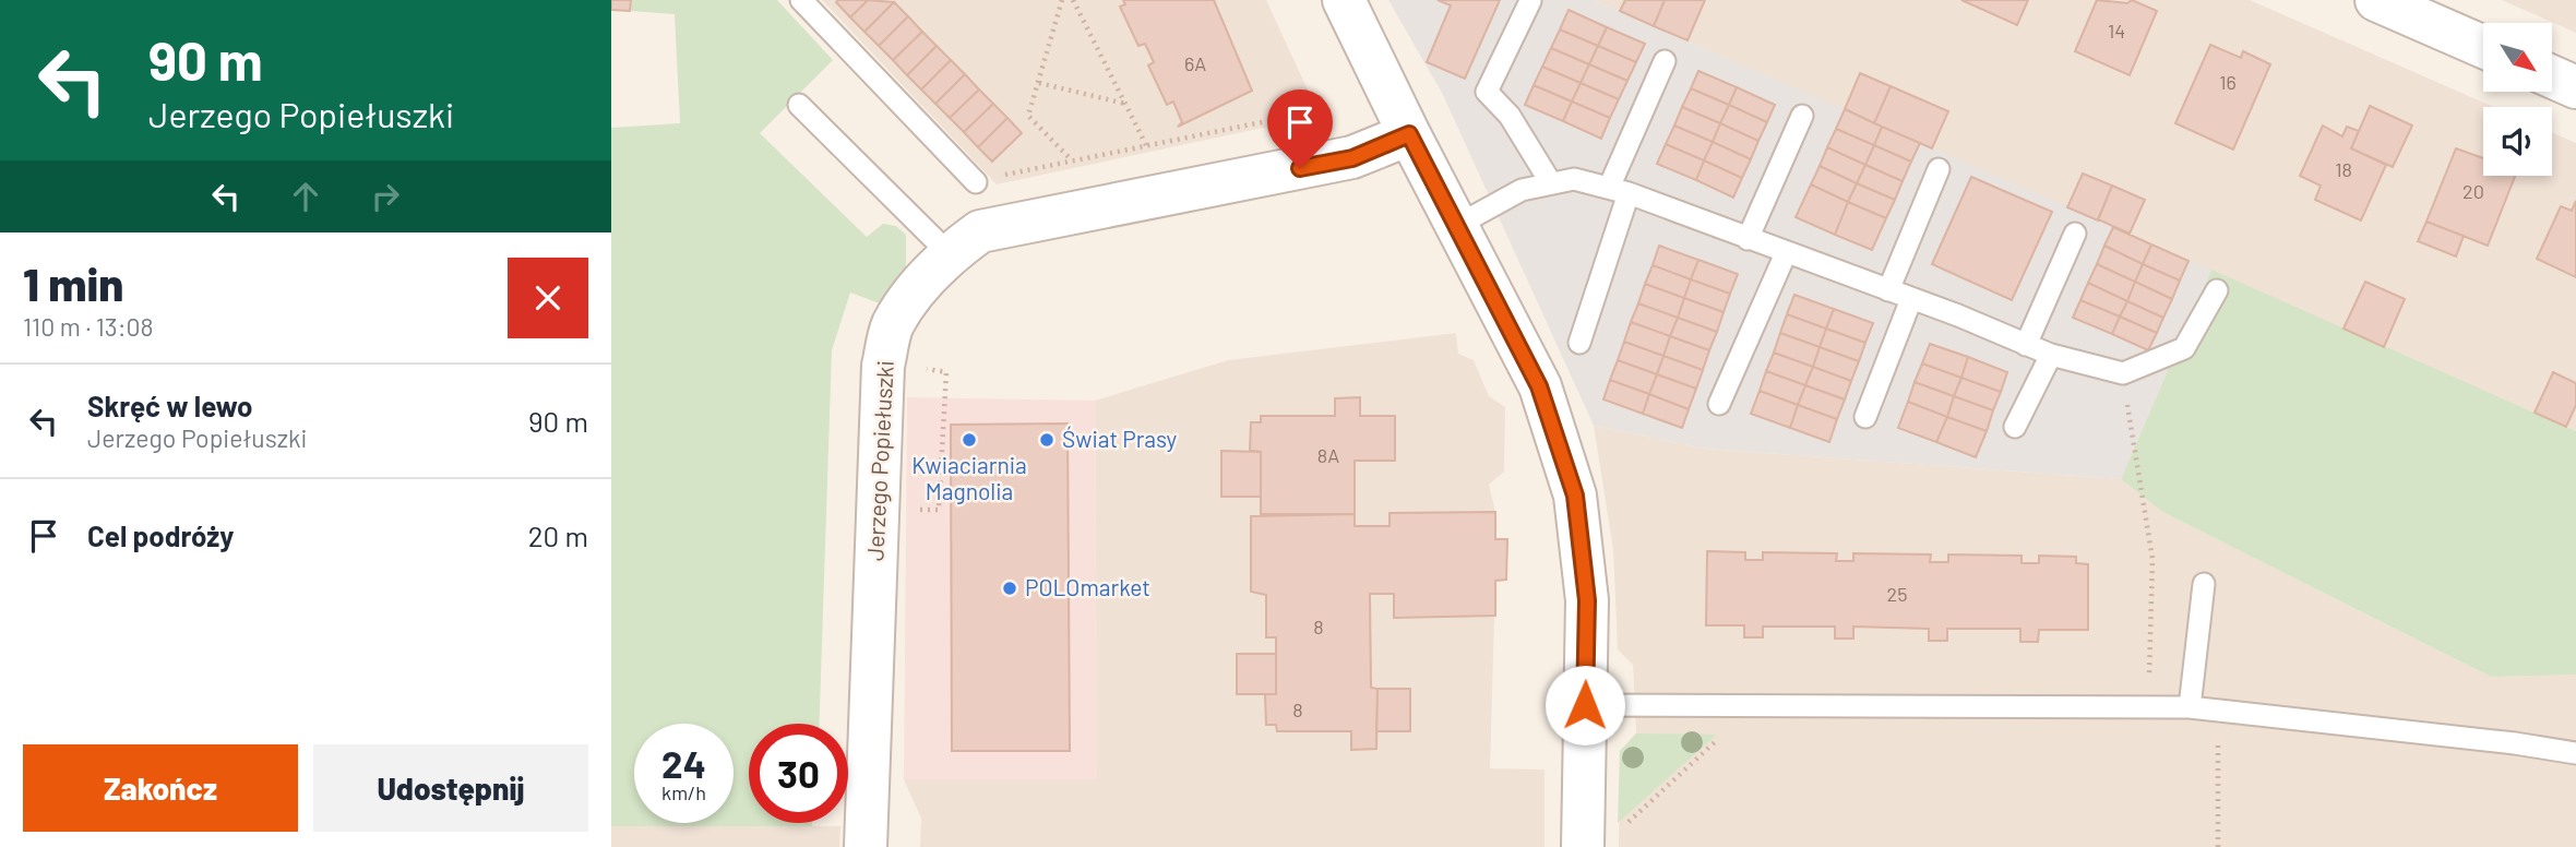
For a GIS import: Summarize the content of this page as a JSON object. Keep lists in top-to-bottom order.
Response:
{
  "streets": {
    "street": ["Jerzego Popiełuszki"]
  },
  "places": ["Kwiaciarnia Magnolia", "Świat Prasy", "POLOmarket"],
  "house_numbers": [
    "14",
    "6A",
    "16",
    "18",
    "20",
    "8A",
    "25",
    "8",
    "8"
  ],
  "north": "bottom right",
  "page": {
    "turn": ["90 m", "Jerzego Popiełuszki"],
    "heading": ["1 min", "110 m · 13:08"],
    "list": [
      {
        "name": "Skręć w lewo",
        "note": "Jerzego Popiełuszki",
        "value": "90 m"
      },
      {
        "name": "Cel podróży",
        "value": "20 m"
      }
    ],
    "speed": "24 km/h",
    "limit": "30",
    "buttons": ["Zakończ", "Udostępnij"]
  }
}
